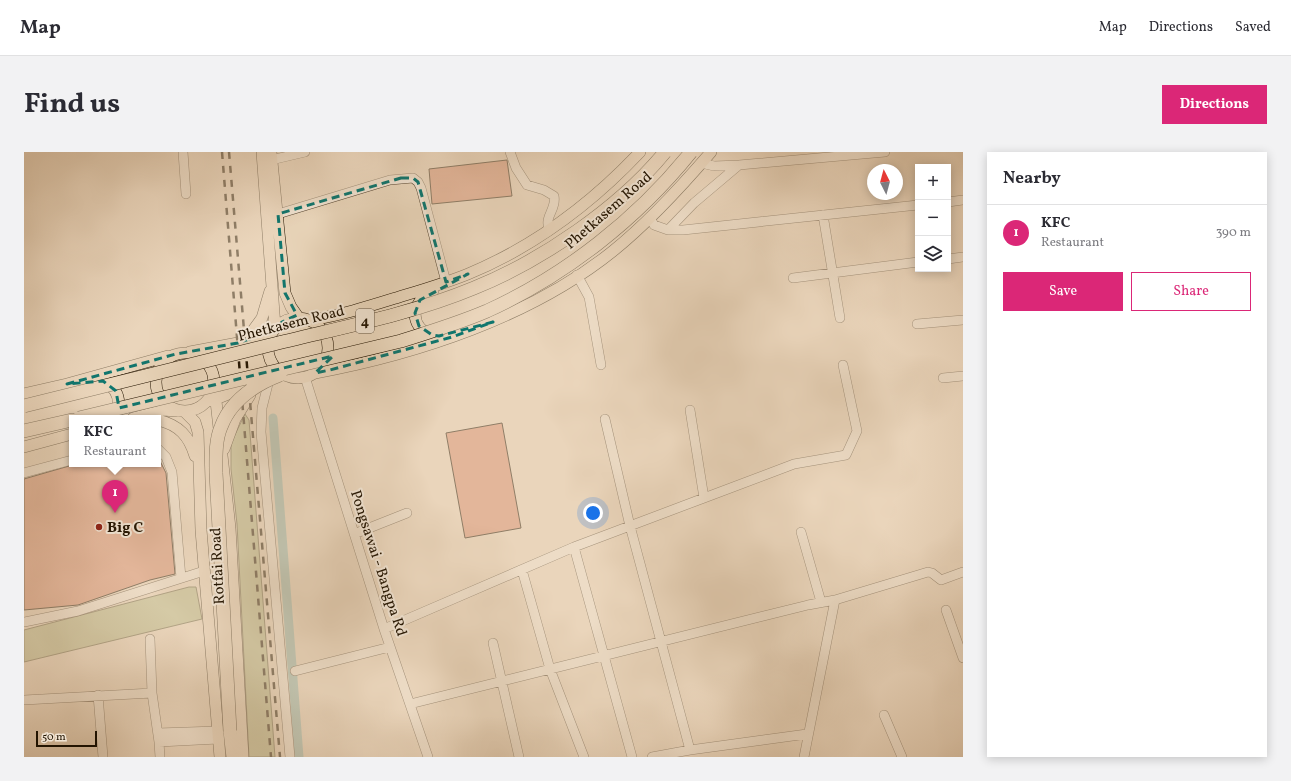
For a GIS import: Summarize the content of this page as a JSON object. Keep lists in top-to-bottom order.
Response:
{
  "streets": {
    "highway": ["Phetkasem Road", "4"],
    "main road": ["Rotfai Road"],
    "street": ["Pongsawai - Bangpa Rd"]
  },
  "crossings": [
    ["Phetkasem Road", "4"],
    ["Phetkasem Road", "Pongsawai - Bangpa Rd"],
    ["Phetkasem Road", "Rotfai Road"],
    ["4", "Pongsawai - Bangpa Rd"]
  ],
  "places": ["Big C"],
  "scale_bar": "50 m",
  "north": "top",
  "page": {
    "header": "Map",
    "nav": ["Map", "Directions", "Saved"],
    "title": "Find us",
    "buttons": [
      "Directions",
      ["Save", "Share"]
    ],
    "heading": "Nearby",
    "map_buttons": ["+", "−"],
    "list": [
      {
        "mark": "1",
        "name": "KFC",
        "note": "Restaurant",
        "value": "390 m"
      }
    ],
    "popup": ["KFC", "Restaurant"],
    "pins": "1",
    "scale": "50 m"
  }
}
